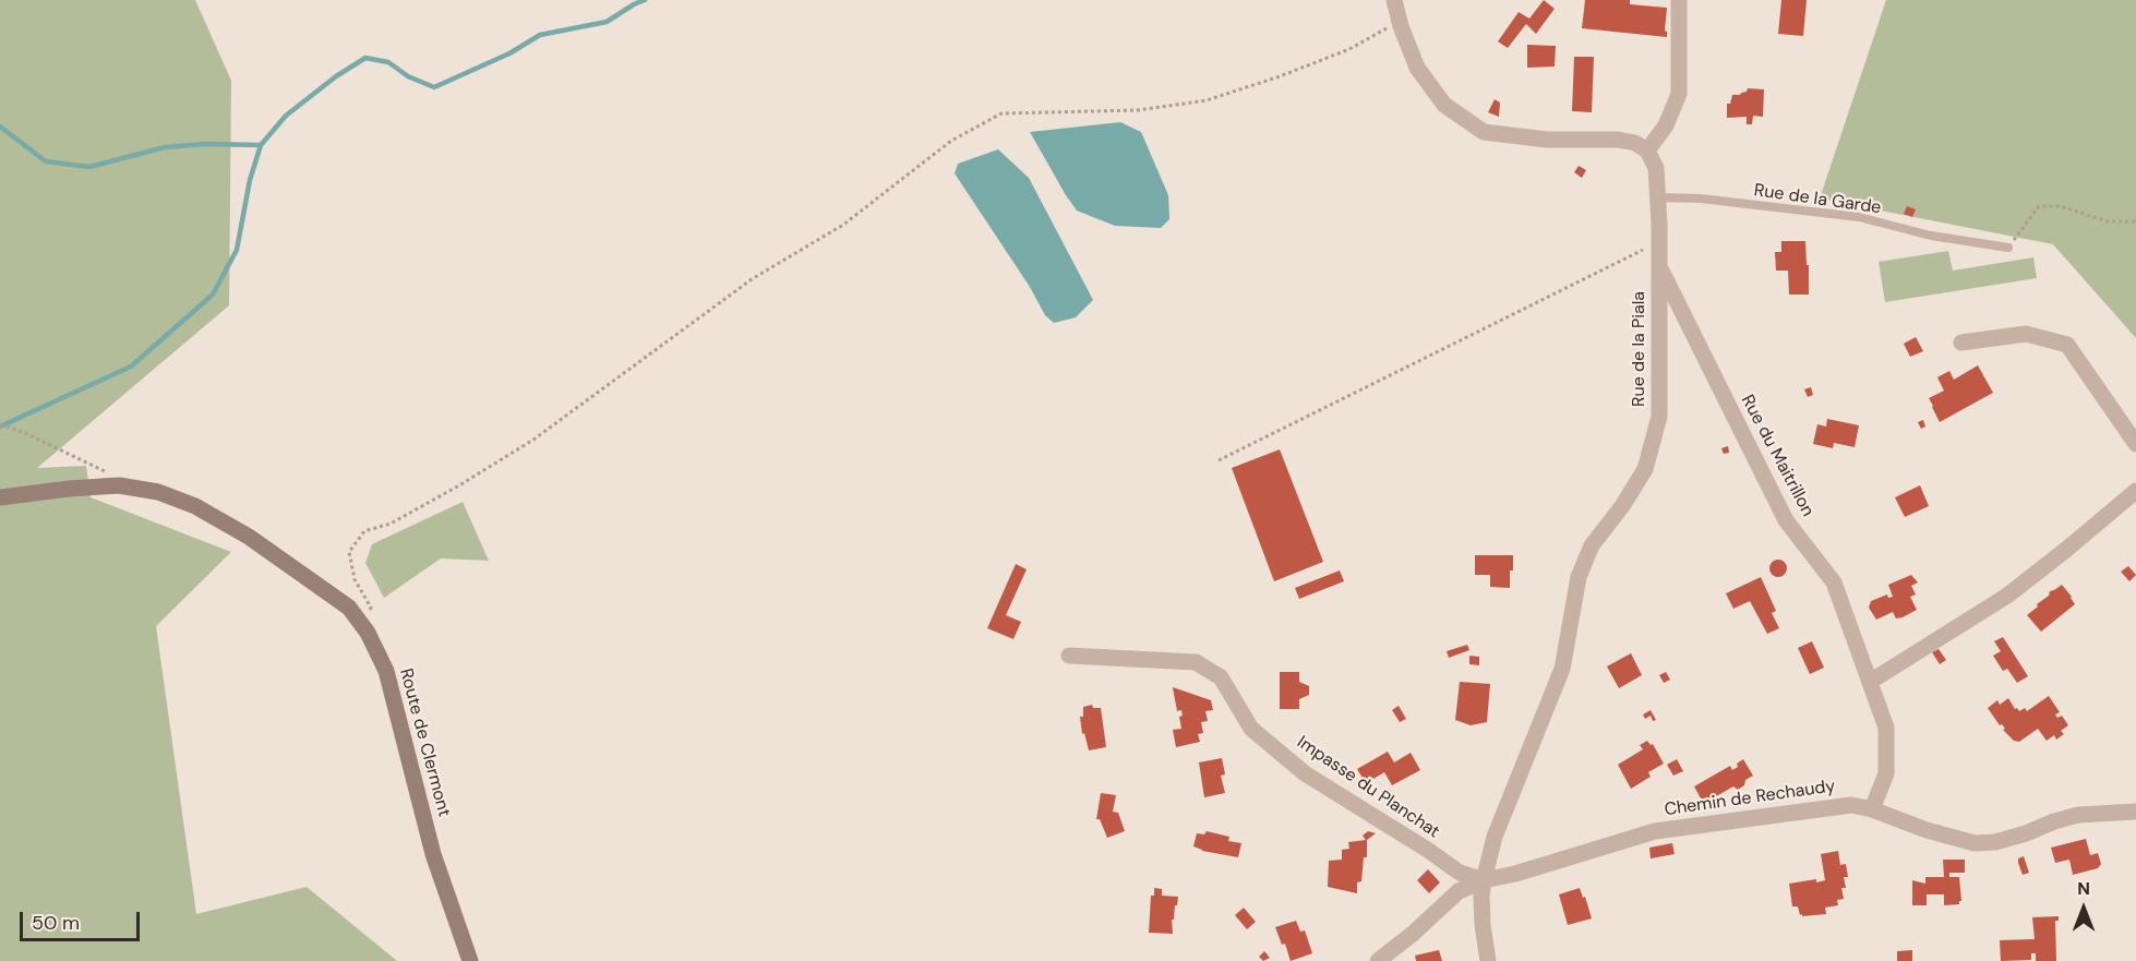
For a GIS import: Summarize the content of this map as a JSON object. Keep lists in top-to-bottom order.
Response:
{
  "streets": {
    "street": [
      "Rue de la Piala",
      "Rue du Maitrillon",
      "Route de Clermont",
      "Impasse du Planchat",
      "Chemin de Rechaudy"
    ],
    "lane": ["Rue de la Garde"]
  },
  "crossings": [
    ["Rue de la Garde", "Rue de la Piala"],
    ["Rue de la Piala", "Rue du Maitrillon"],
    ["Rue de la Piala", "Impasse du Planchat"],
    ["Rue de la Piala", "Chemin de Rechaudy"],
    ["Rue du Maitrillon", "Chemin de Rechaudy"],
    ["Impasse du Planchat", "Chemin de Rechaudy"]
  ],
  "scale_bar": "50 m",
  "north": "top"
}
